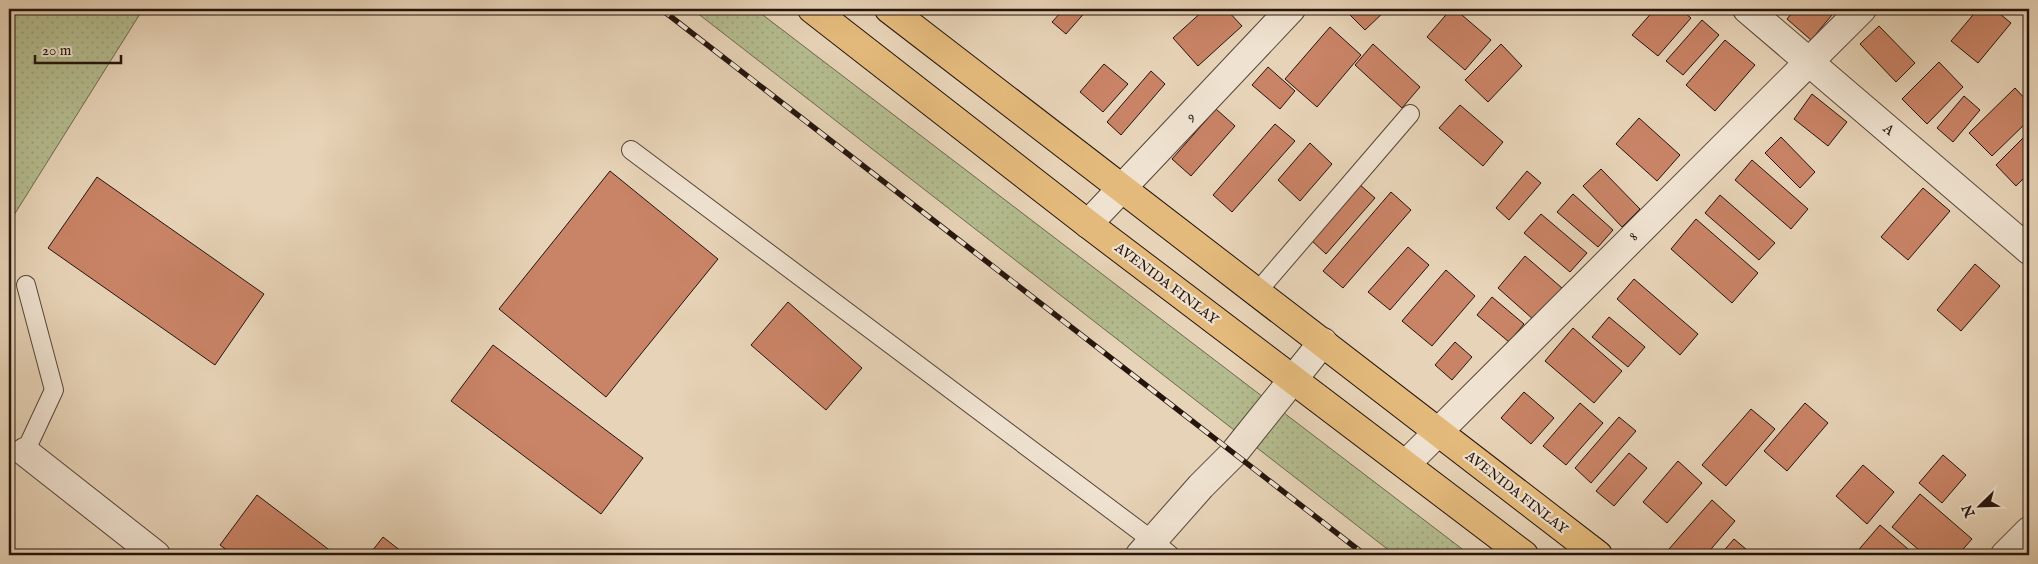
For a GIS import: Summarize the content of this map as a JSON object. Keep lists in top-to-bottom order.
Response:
{
  "streets": {
    "highway": ["AVENIDA FINLAY"],
    "street": ["9", "A", "8"]
  },
  "crossings": [
    ["9", "AVENIDA FINLAY"],
    ["A", "8"],
    ["8", "AVENIDA FINLAY"]
  ],
  "scale_bar": "20 m",
  "north": "bottom left"
}
